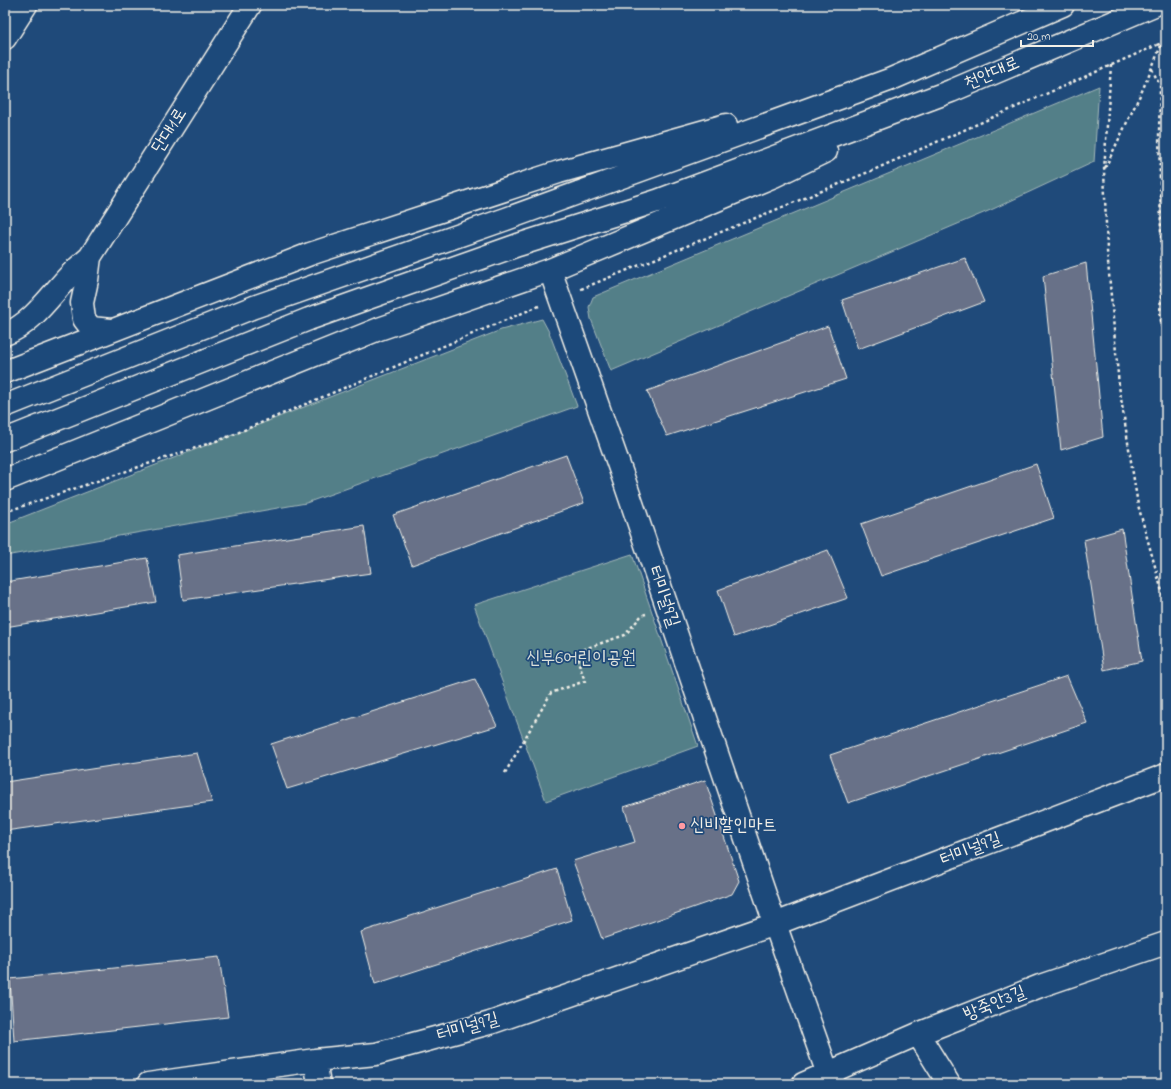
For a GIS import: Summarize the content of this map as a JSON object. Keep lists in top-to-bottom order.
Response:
{
  "streets": {
    "main road": [
      "천안대로",
      "단대1로",
      "터미널9길",
      "방죽안3길"
    ]
  },
  "parks": ["신부6어린이공원"],
  "places": ["신비할인마트"],
  "scale_bar": "20 m"
}
